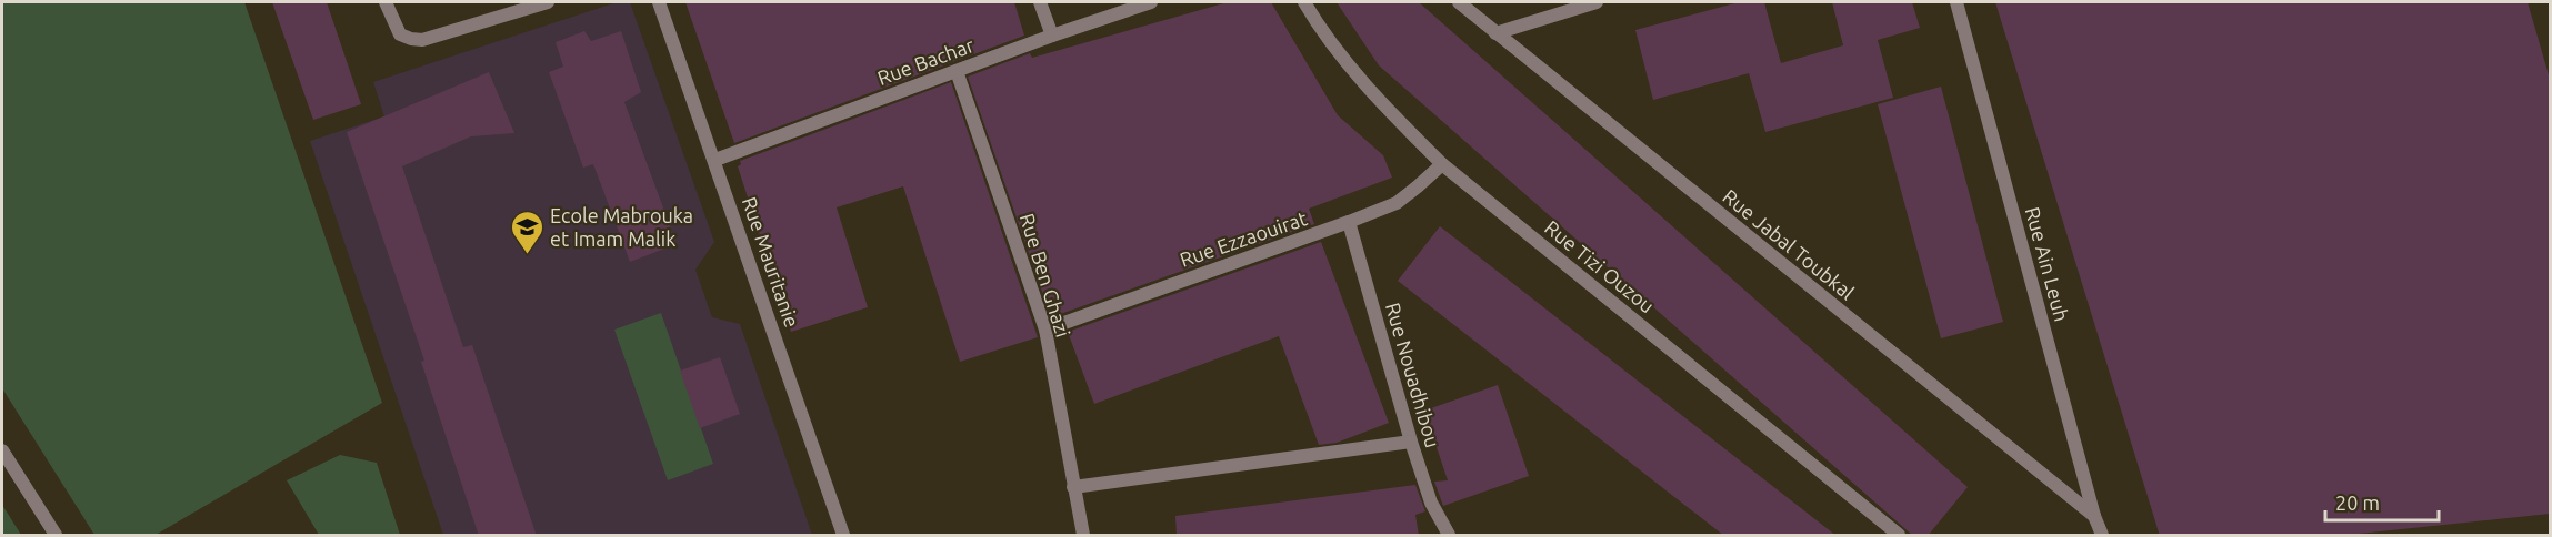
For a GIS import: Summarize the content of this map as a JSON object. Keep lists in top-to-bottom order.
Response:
{
  "streets": {
    "street": [
      "Rue Bachar",
      "Rue Ezzaouirat",
      "Rue Jabal Toubkal",
      "Rue Mauritanie",
      "Rue Ain Leuh",
      "Rue Tizi Ouzou",
      "Rue Ben Ghazi",
      "Rue Nouadhibou"
    ]
  },
  "crossings": [
    ["Rue Bachar", "Rue Mauritanie"],
    ["Rue Bachar", "Rue Ben Ghazi"],
    ["Rue Ezzaouirat", "Rue Tizi Ouzou"],
    ["Rue Ezzaouirat", "Rue Ben Ghazi"],
    ["Rue Ezzaouirat", "Rue Nouadhibou"],
    ["Rue Jabal Toubkal", "Rue Ain Leuh"]
  ],
  "places": {
    "school or university": ["Ecole Mabrouka et Imam Malik"]
  },
  "scale_bar": "20 m"
}
